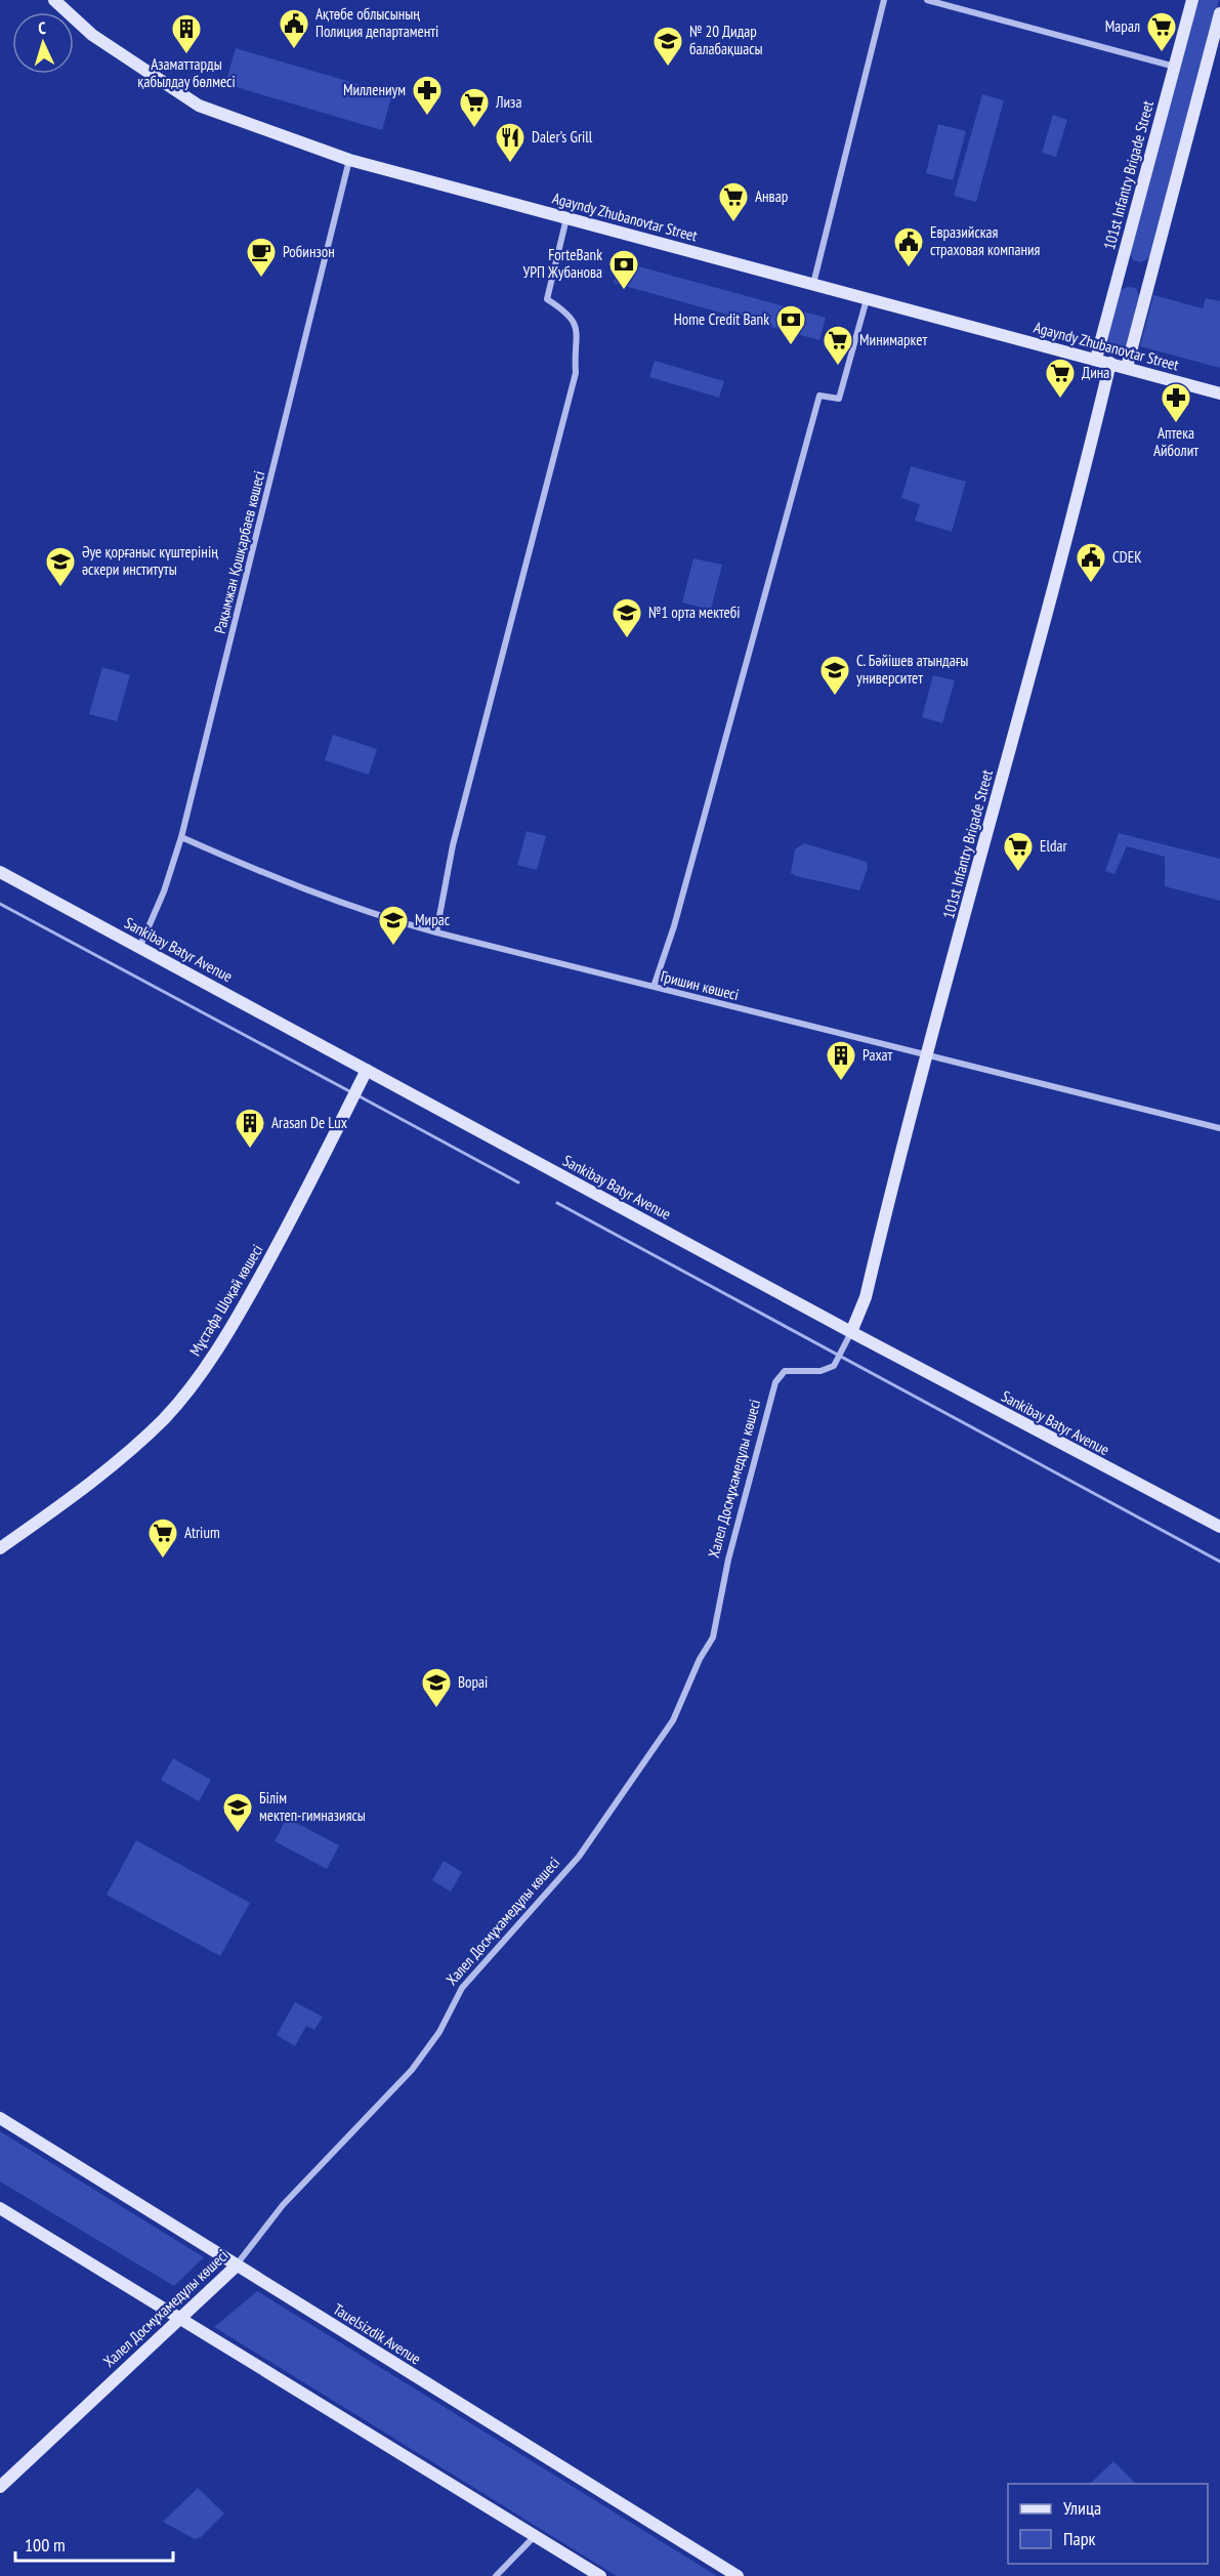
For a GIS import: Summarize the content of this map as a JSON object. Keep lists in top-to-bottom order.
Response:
{
  "streets": {
    "street": [
      "101st Infantry Brigade Street",
      "Agayndy Zhubanovtar Street",
      "Рақымжан Қошқарбаев көшесі",
      "Sankibay Batyr Avenue",
      "Гришин көшесі",
      "Мұстафа Шоқай көшесі",
      "Халел Досмұхамедұлы көшесі",
      "Tauelsizdik Avenue"
    ]
  },
  "crossings": [
    ["101st Infantry Brigade Street", "Agayndy Zhubanovtar Street"],
    ["101st Infantry Brigade Street", "Sankibay Batyr Avenue"],
    ["101st Infantry Brigade Street", "Гришин көшесі"],
    ["101st Infantry Brigade Street", "Халел Досмұхамедұлы көшесі"],
    ["Agayndy Zhubanovtar Street", "Рақымжан Қошқарбаев көшесі"],
    ["Рақымжан Қошқарбаев көшесі", "Sankibay Batyr Avenue"],
    ["Рақымжан Қошқарбаев көшесі", "Гришин көшесі"],
    ["Sankibay Batyr Avenue", "Мұстафа Шоқай көшесі"],
    ["Sankibay Batyr Avenue", "Халел Досмұхамедұлы көшесі"],
    ["Халел Досмұхамедұлы көшесі", "Tauelsizdik Avenue"]
  ],
  "places": {
    "public building": ["Ақтөбе облысының Полиция департаменті", "Евразийская страховая компания", "CDEK"],
    "supermarket": [
      "Марал",
      "Лиза",
      "Анвар",
      "Минимаркет",
      "Дина",
      "Eldar",
      "Atrium"
    ],
    "building": ["Азаматтарды қабылдау бөлмесі", "Рахат", "Arasan De Lux"],
    "school or university": [
      "№ 20 Дидар балабақшасы",
      "Әуе қорғаныс күштерінің әскери институты",
      "№1 орта мектебі",
      "С. Бәйішев атындағы университет",
      "Мирас",
      "Bopai",
      "Білім мектеп-гимназиясы"
    ],
    "pharmacy": ["Миллениум", "Аптека Айболит"],
    "restaurant": ["Daler’s Grill"],
    "cafe": ["Робинзон"],
    "bank": ["ForteBank УРП Жубанова", "Home Credit Bank"]
  },
  "legend": ["Улица", "Парк"],
  "scale_bar": "100 m",
  "north": "top"
}
